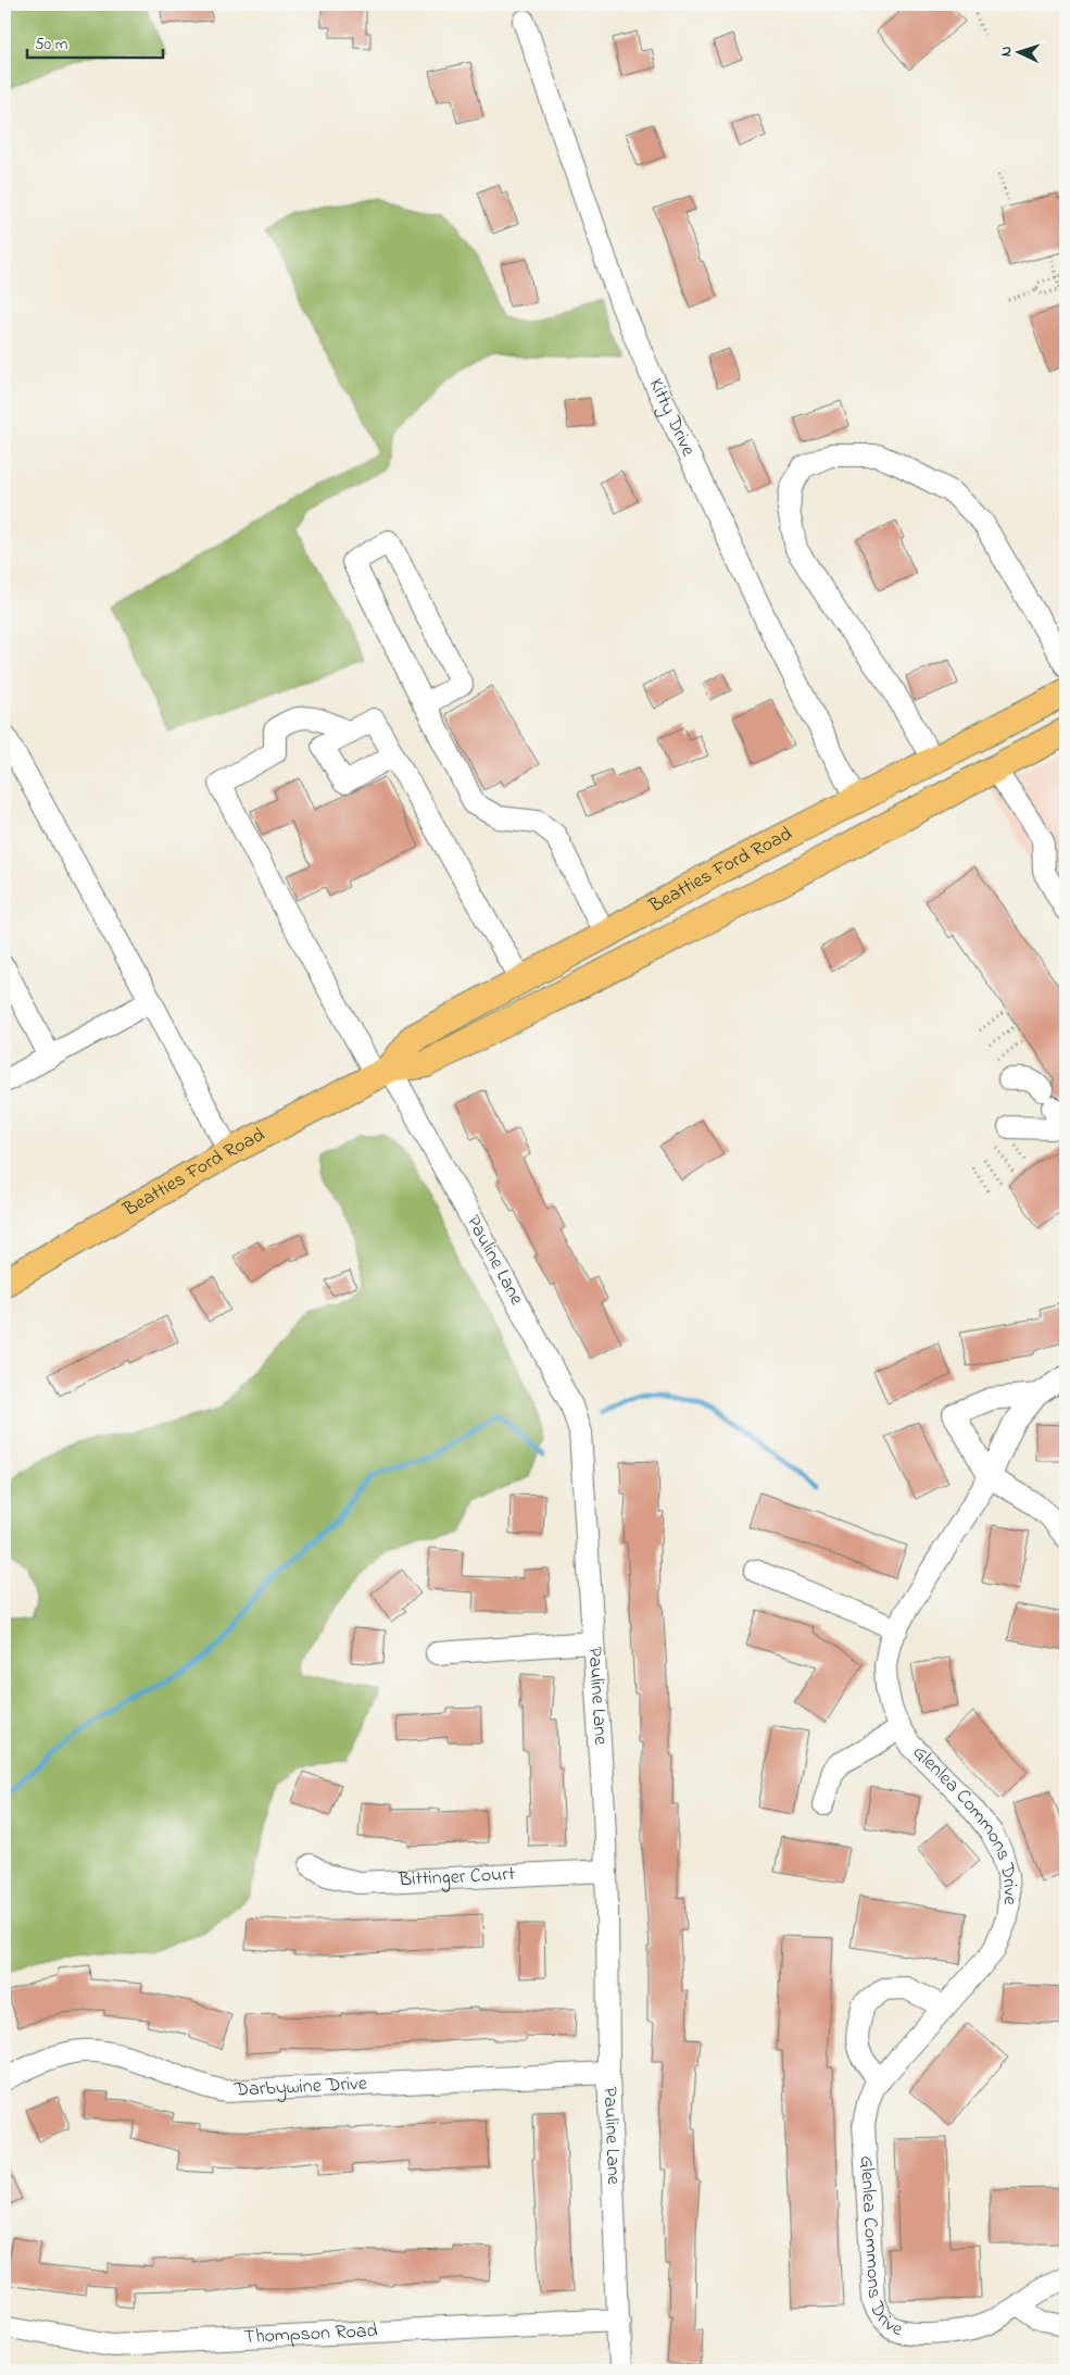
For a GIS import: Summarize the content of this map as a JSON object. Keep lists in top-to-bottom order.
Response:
{
  "streets": {
    "main road": ["Beatties Ford Road"],
    "street": [
      "Kitty Drive",
      "Pauline Lane",
      "Glenlea Commons Drive",
      "Bittinger Court",
      "Darbywine Drive",
      "Thompson Road"
    ]
  },
  "crossings": [
    ["Kitty Drive", "Beatties Ford Road"],
    ["Beatties Ford Road", "Pauline Lane"],
    ["Pauline Lane", "Bittinger Court"],
    ["Pauline Lane", "Darbywine Drive"],
    ["Pauline Lane", "Thompson Road"]
  ],
  "scale_bar": "50 m",
  "north": "left"
}
